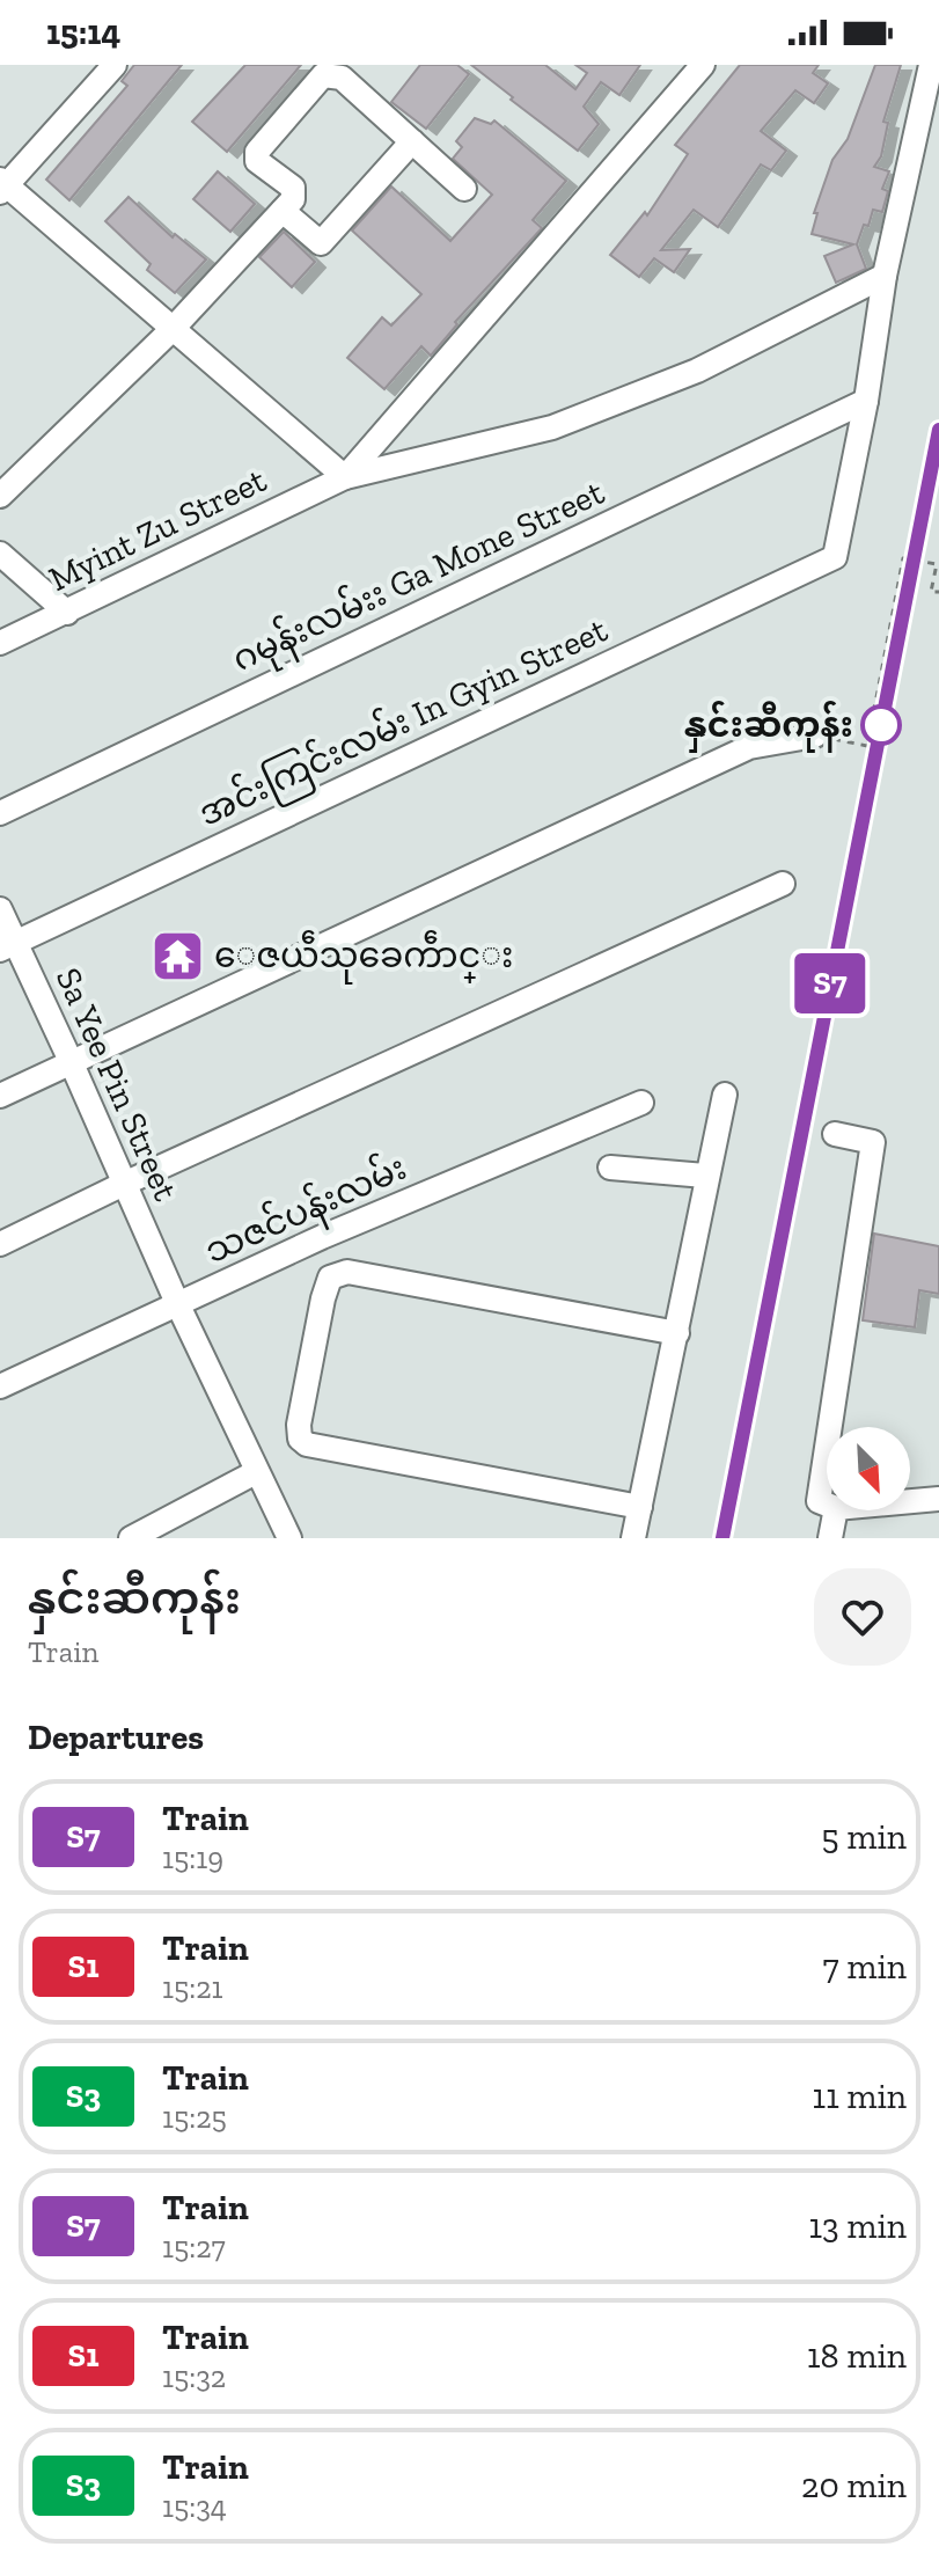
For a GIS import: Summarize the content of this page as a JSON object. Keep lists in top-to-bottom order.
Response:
{
  "streets": {
    "street": [
      "Myint Zu Street",
      "ဂမုန်းလမ်းး Ga Mone Street",
      "အင်းကြင်းလမ်း In Gyin Street",
      "Sa Yee Pin Street",
      "သဇင်ပန်းလမ်း"
    ]
  },
  "crossings": [
    ["ဂမုန်းလမ်းး Ga Mone Street", "အင်းကြင်းလမ်း In Gyin Street"],
    ["အင်းကြင်းလမ်း In Gyin Street", "Sa Yee Pin Street"],
    ["Sa Yee Pin Street", "သဇင်ပန်းလမ်း"]
  ],
  "places": {
    "other": ["နှင်းဆီကုန်း"],
    "temple": ["ေဇယဵသုခေကဵာင္း"]
  },
  "north": "bottom right",
  "page": {
    "status": "15:14",
    "on_map": "S7",
    "heading": [
      ["နှင်းဆီကုန်း", "Train"],
      "Departures"
    ],
    "list": [
      {
        "mark": "S7",
        "name": "Train",
        "note": "15:19",
        "value": "5 min"
      },
      {
        "mark": "S1",
        "name": "Train",
        "note": "15:21",
        "value": "7 min"
      },
      {
        "mark": "S3",
        "name": "Train",
        "note": "15:25",
        "value": "11 min"
      },
      {
        "mark": "S7",
        "name": "Train",
        "note": "15:27",
        "value": "13 min"
      },
      {
        "mark": "S1",
        "name": "Train",
        "note": "15:32",
        "value": "18 min"
      },
      {
        "mark": "S3",
        "name": "Train",
        "note": "15:34",
        "value": "20 min"
      }
    ]
  }
}
